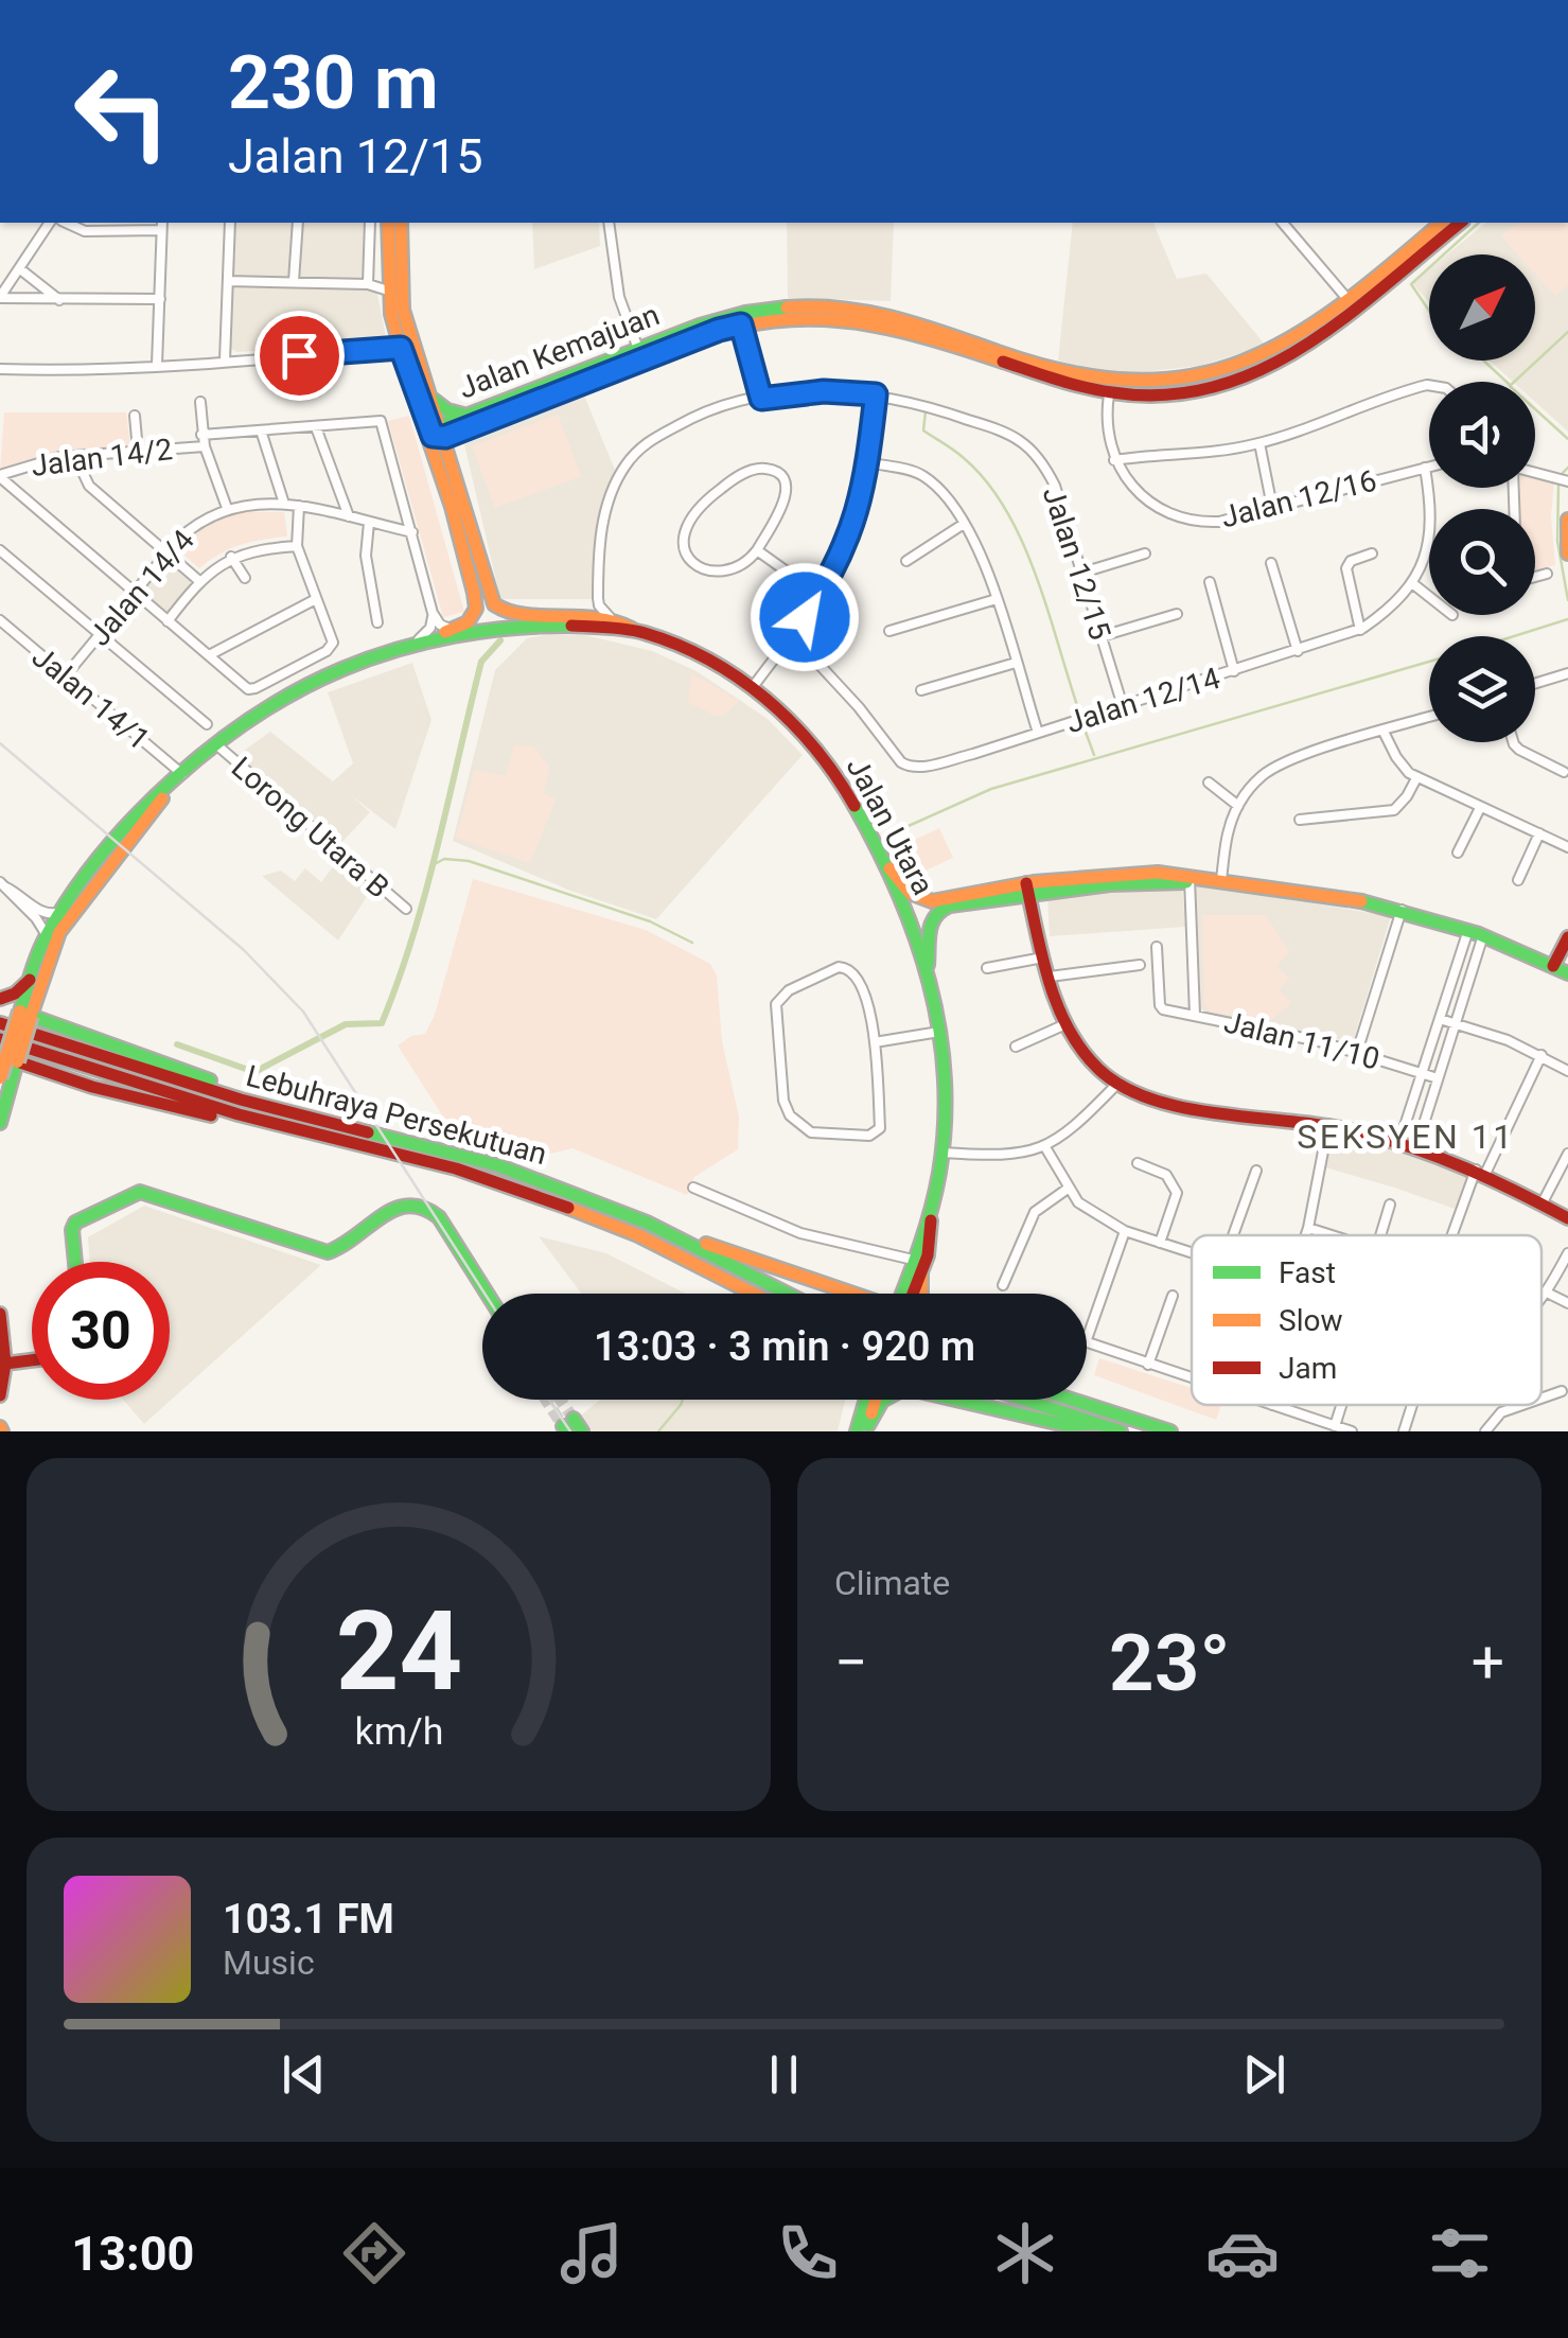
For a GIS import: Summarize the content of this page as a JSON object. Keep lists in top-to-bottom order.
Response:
{
  "streets": {
    "main road": ["Jalan Kemajuan", "Jalan Utara", "Lebuhraya Persekutuan"],
    "street": [
      "Jalan 14/2",
      "Jalan 12/16",
      "Jalan 12/15",
      "Jalan 14/4",
      "Jalan 14/1",
      "Jalan 12/14",
      "Lorong Utara B",
      "Jalan 11/10"
    ]
  },
  "crossings": [
    ["Jalan 14/2", "Jalan 14/4"],
    ["Jalan 12/16", "Jalan 12/14"],
    ["Jalan 12/15", "Jalan 12/14"],
    ["Jalan 14/4", "Jalan 14/1"],
    ["Jalan 14/1", "Jalan Utara"],
    ["Jalan Utara", "Lorong Utara B"]
  ],
  "districts": ["SEKSYEN 11"],
  "legend": ["Fast", "Slow", "Jam"],
  "north": "top right",
  "page": {
    "turn": ["230 m", "Jalan 12/15"],
    "limit": "30",
    "trip": "13:03 · 3 min · 920 m",
    "tile": "Climate",
    "heat": ["−", "23°", "+"],
    "song": ["103.1 FM", "Music"],
    "tabs": "13:00",
    "gauge": ["24", "km/h"]
  }
}
